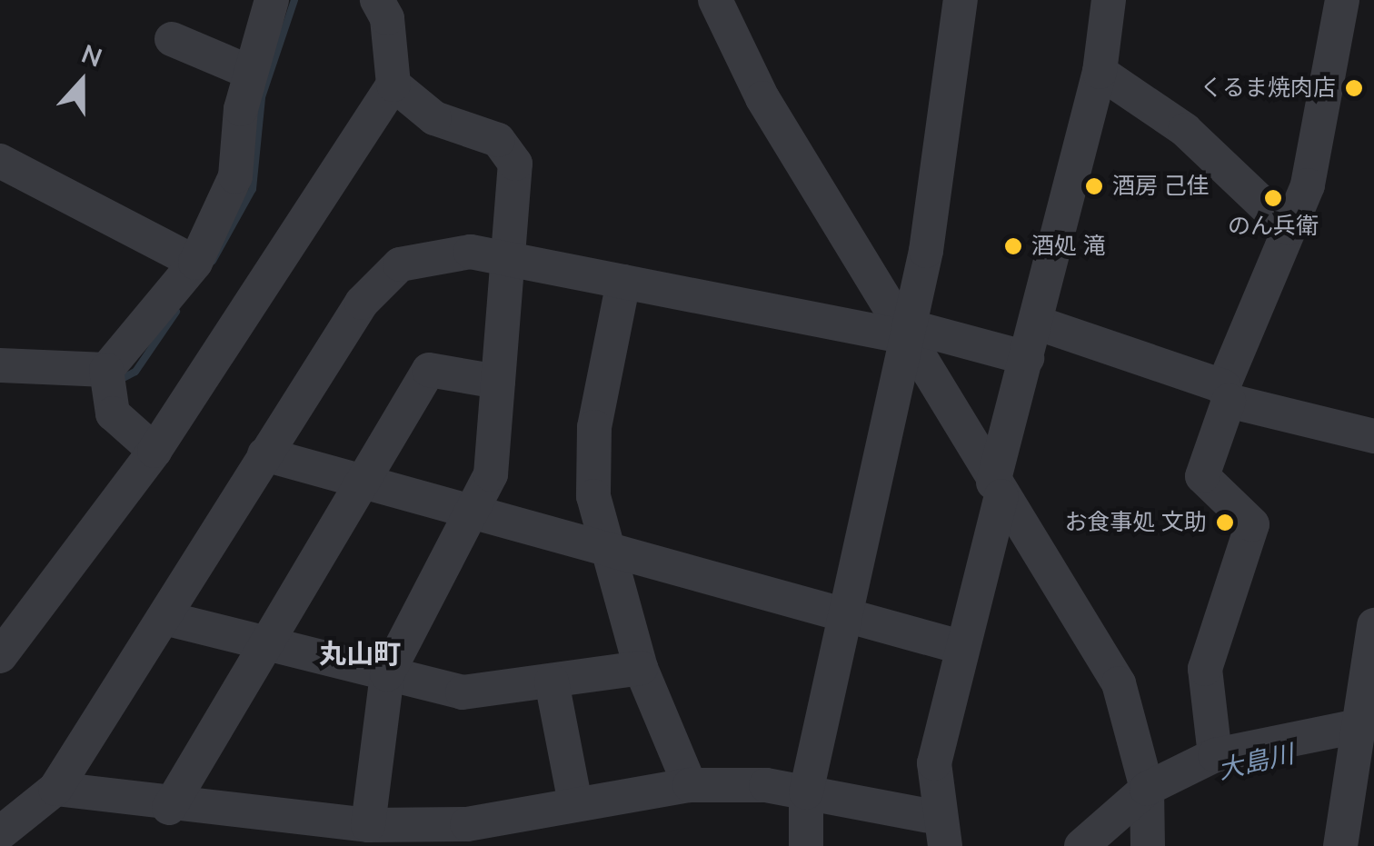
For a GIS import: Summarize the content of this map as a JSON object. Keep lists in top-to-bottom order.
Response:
{
  "districts": ["丸山町"],
  "water": ["大島川"],
  "places": [
    "くるま焼肉店",
    "酒房 己佳",
    "のん兵衛",
    "酒処 滝",
    "お食事処 文助"
  ],
  "north": "top"
}
